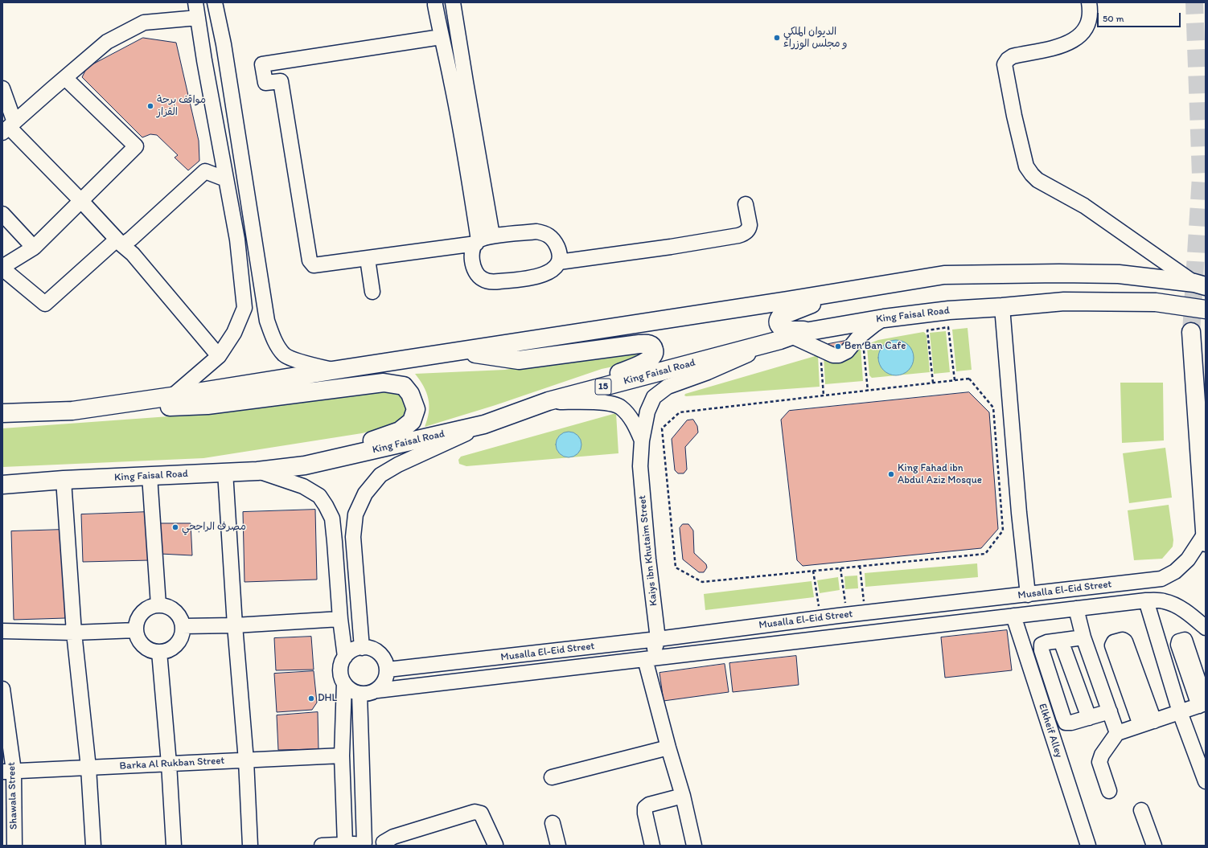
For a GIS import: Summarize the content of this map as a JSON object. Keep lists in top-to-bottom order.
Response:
{
  "streets": {
    "main road": ["King Faisal Road", "15"],
    "street": [
      "Kaiys ibn Khutaim Street",
      "Musalla El-Eid Street",
      "Elkheif Alley",
      "Barka Al Rukban Street",
      "Shawala Street"
    ]
  },
  "crossings": [
    ["King Faisal Road", "Kaiys ibn Khutaim Street"],
    ["Kaiys ibn Khutaim Street", "Musalla El-Eid Street"],
    ["Musalla El-Eid Street", "Elkheif Alley"],
    ["Barka Al Rukban Street", "Shawala Street"]
  ],
  "places": [
    "الديوان الملكي و مجلس الوزراء",
    "مواقف برحة القزاز",
    "Ben Ban Cafe",
    "King Fahad ibn Abdul Aziz Mosque",
    "مصرف الراجحي",
    "DHL"
  ],
  "scale_bar": "50 m"
}
